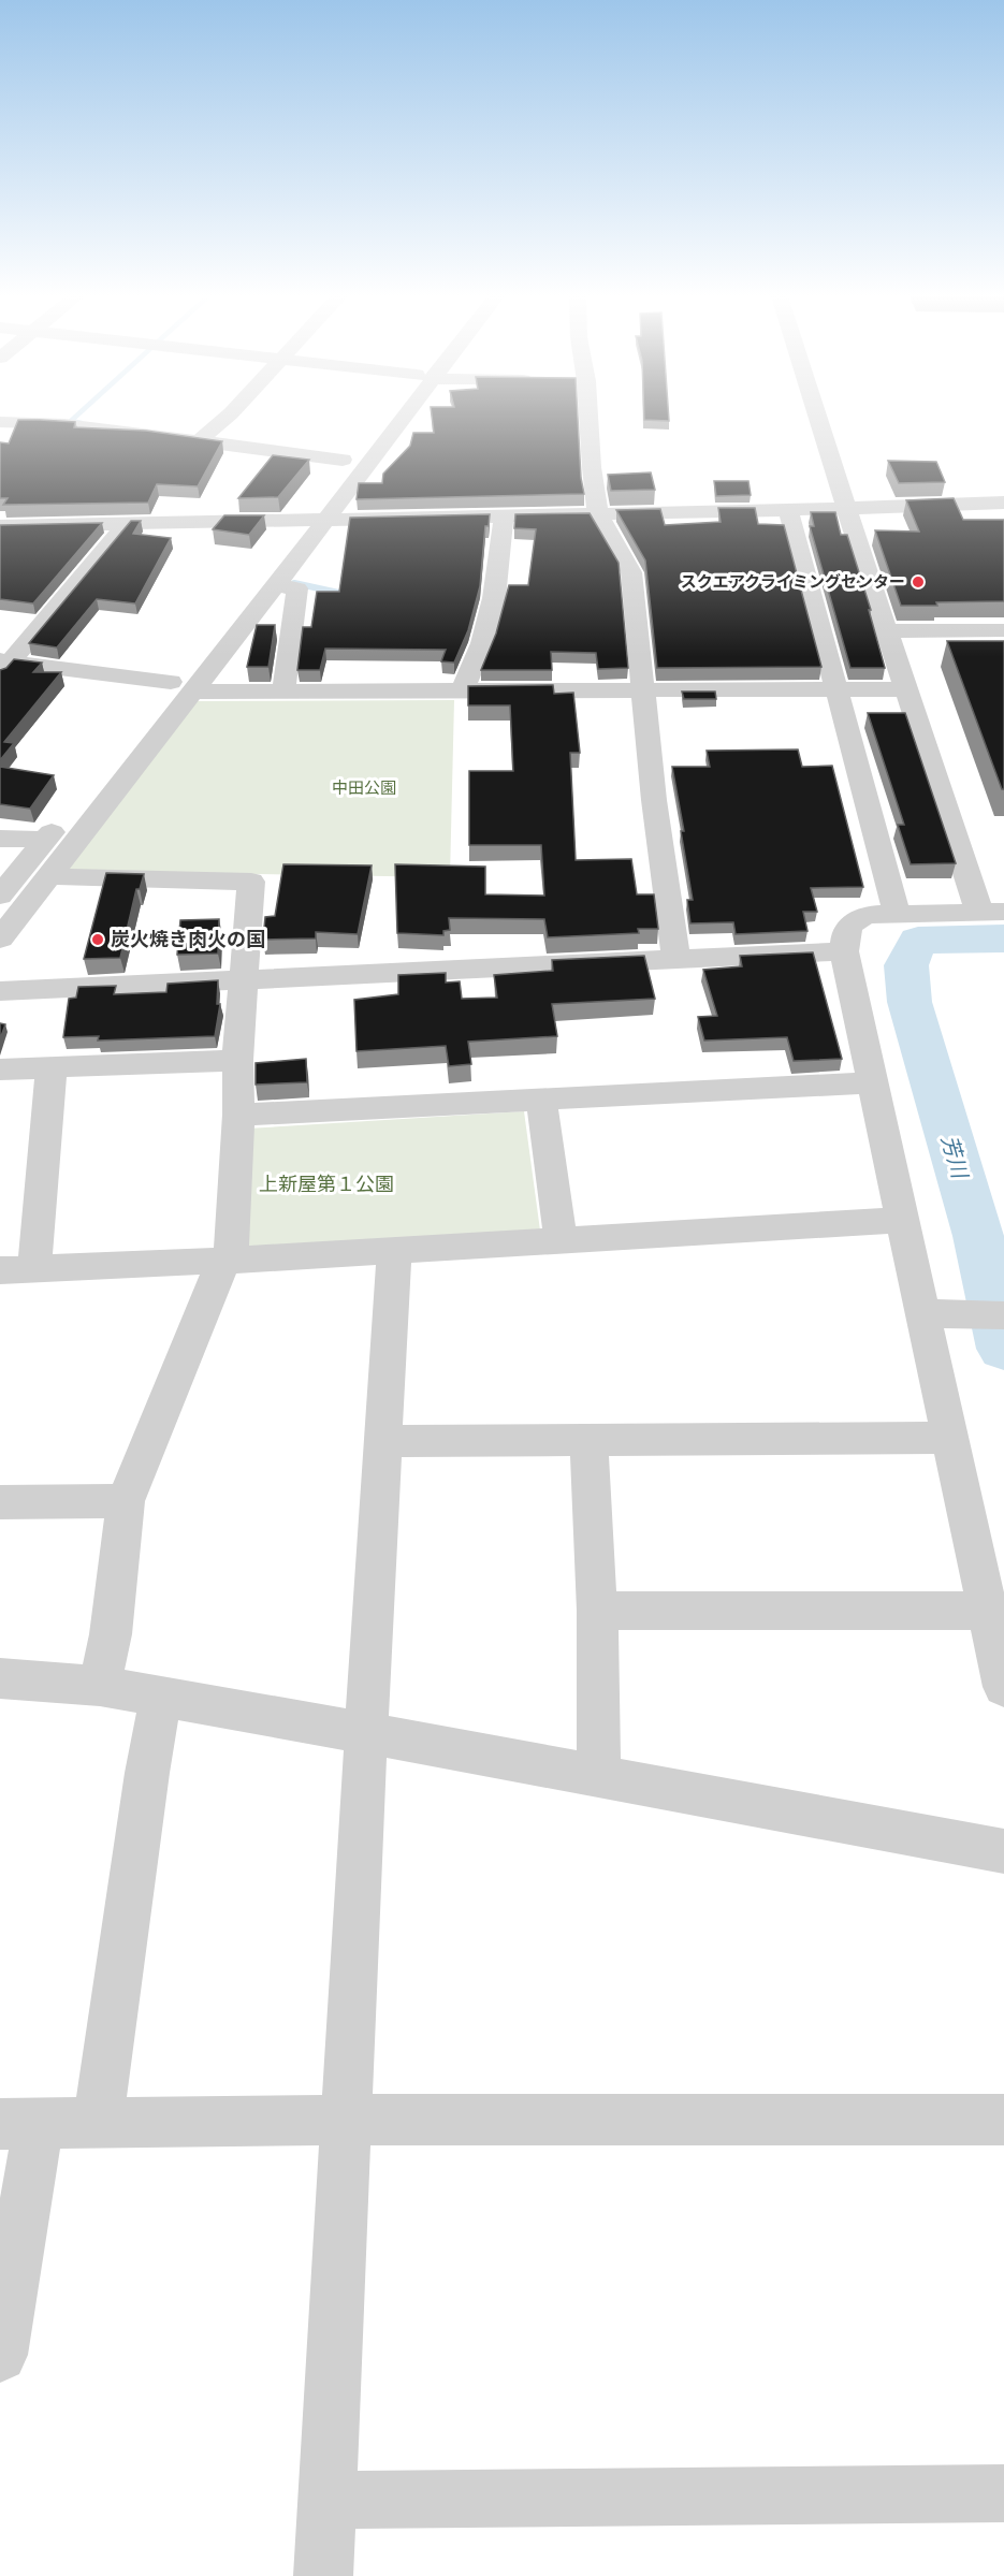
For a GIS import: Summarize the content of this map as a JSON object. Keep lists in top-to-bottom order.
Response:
{
  "water": ["芳川"],
  "parks": ["中田公園", "上新屋第１公園"],
  "places": ["スクエアクライミングセンター", "炭火焼き肉火の国"]
}
